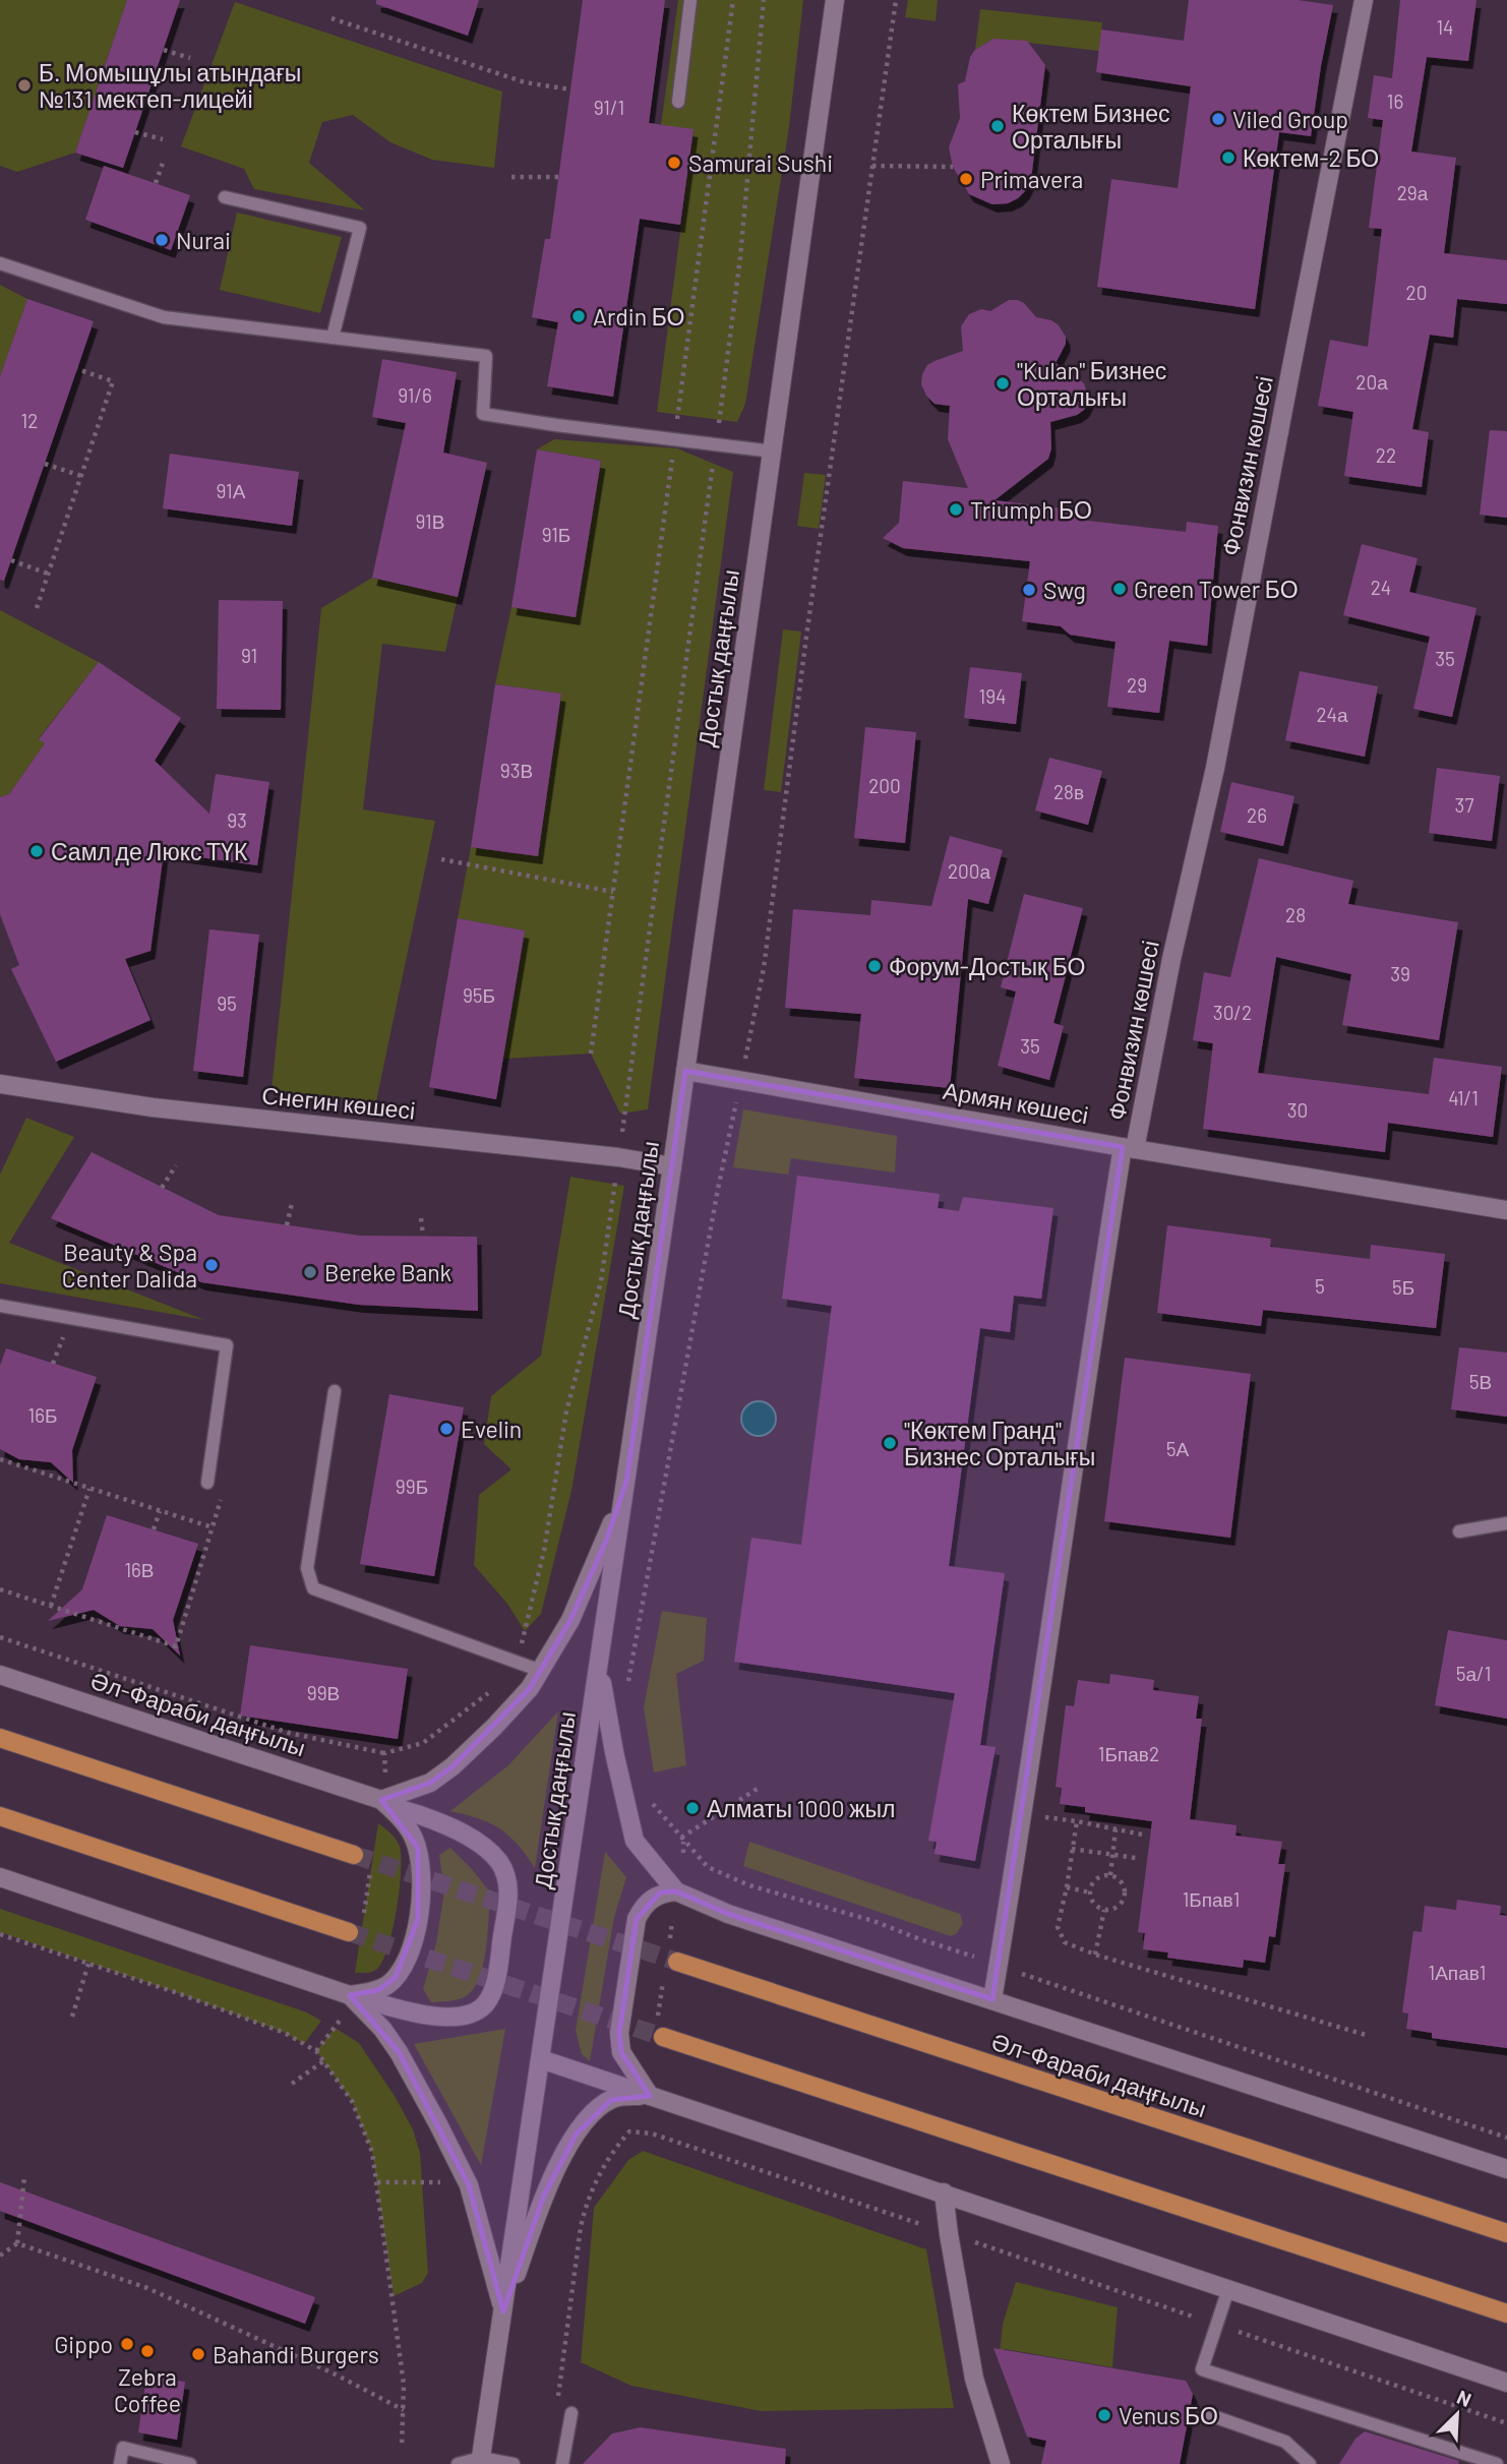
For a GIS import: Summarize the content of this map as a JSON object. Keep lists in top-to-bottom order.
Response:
{
  "streets": {
    "main road": [
      "Фонвизин көшесі",
      "Достық даңғылы",
      "Снегин көшесі",
      "Армян көшесі",
      "Әл-Фараби даңғылы"
    ]
  },
  "crossings": [
    ["Фонвизин көшесі", "Армян көшесі"],
    ["Достық даңғылы", "Снегин көшесі"],
    ["Достық даңғылы", "Армян көшесі"]
  ],
  "places": [
    "Б. Момышұлы атындағы №131 мектеп-лицейі",
    "Viled Group",
    "Көктем Бизнес Орталығы",
    "Көктем-2 БО",
    "Samurai Sushi",
    "Primavera",
    "Nurai",
    "Ardin БО",
    "\"Kulan\" Бизнес Орталығы",
    "Triumph БО",
    "Green Tower БО",
    "Swg",
    "Самл де Люкс ТҮК",
    "Форум-Достық БО",
    "Beauty & Spa Center Dalida",
    "Bereke Bank",
    "Evelin",
    "\"Көктем Гранд\" Бизнес Орталығы",
    "Алматы 1000 жыл",
    "Gippo",
    "Zebra Coffee",
    "Bahandi Burgers",
    "Venus БО"
  ],
  "house_numbers": [
    "14",
    "16",
    "91/1",
    "29а",
    "20",
    "20а",
    "91/6",
    "12",
    "22",
    "91А",
    "91В",
    "91Б",
    "24",
    "91",
    "35",
    "29",
    "194",
    "24а",
    "93В",
    "200",
    "28в",
    "37",
    "26",
    "93",
    "200а",
    "28",
    "39",
    "95Б",
    "95",
    "30/2",
    "35",
    "41/1",
    "30",
    "5",
    "5Б",
    "5В",
    "16Б",
    "5А",
    "99Б",
    "16В",
    "5а/1",
    "99В",
    "1Бпав2",
    "1Бпав1",
    "1Апав1"
  ],
  "north": "top right"
}
